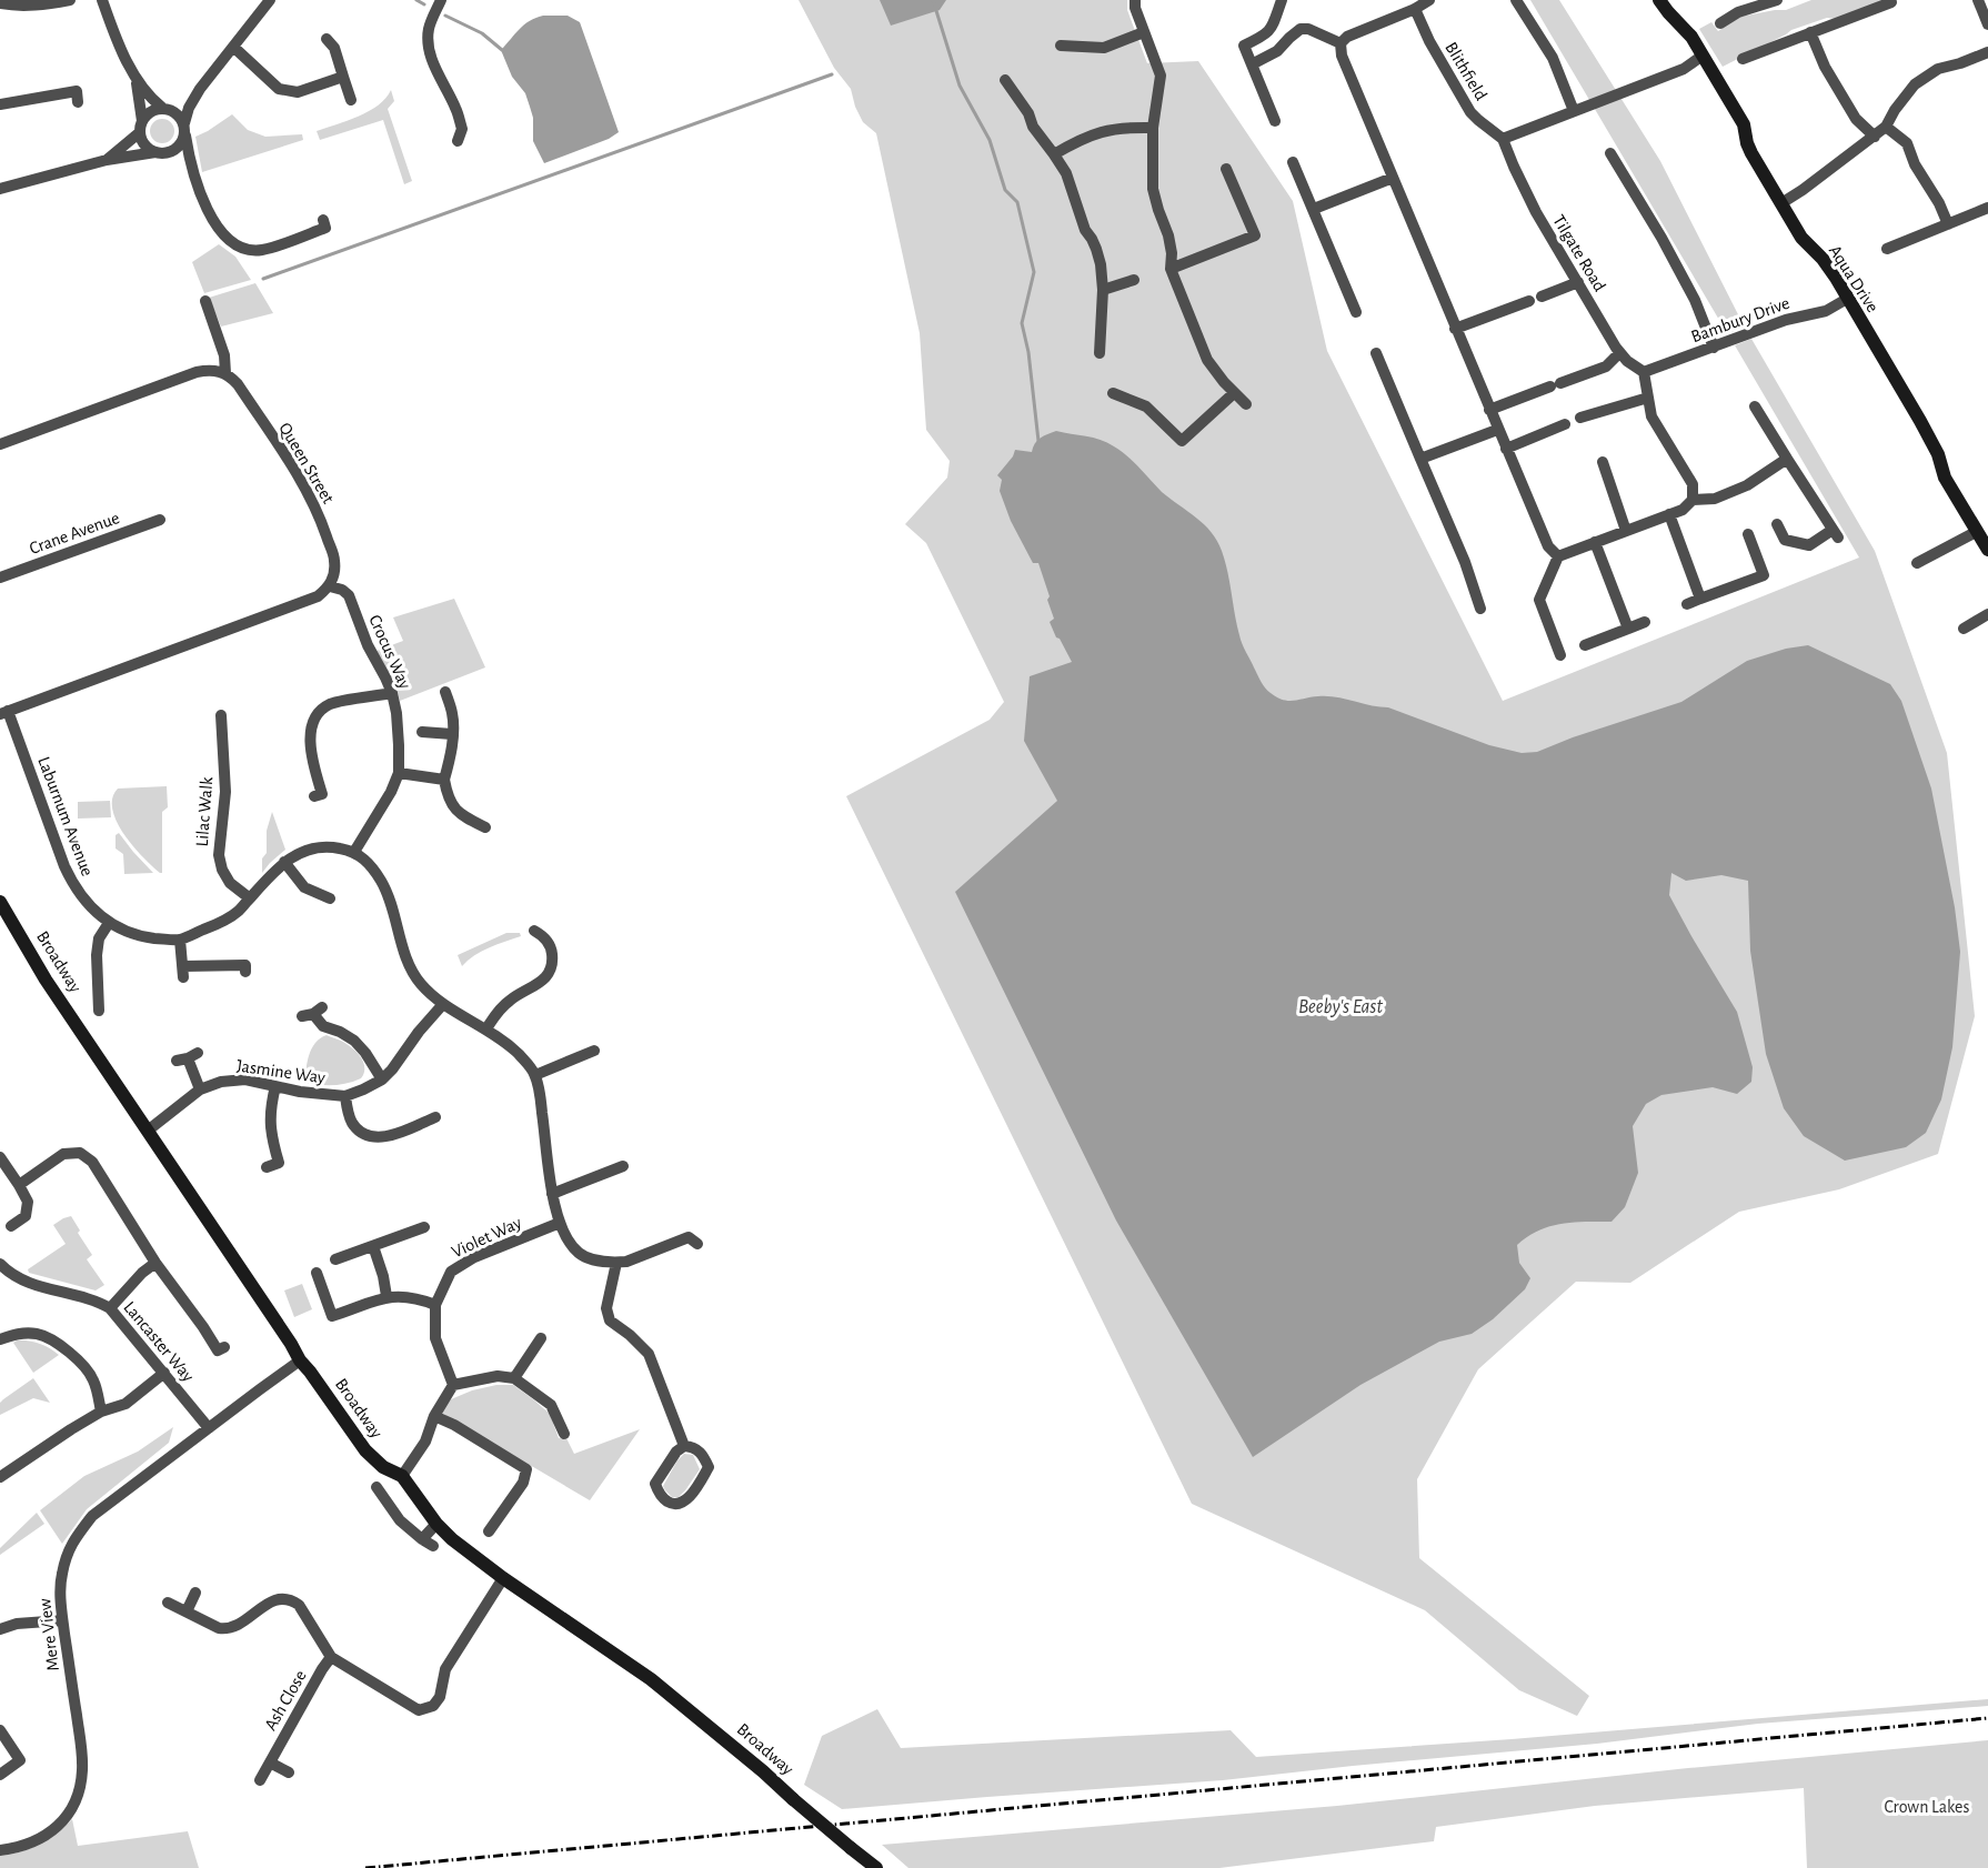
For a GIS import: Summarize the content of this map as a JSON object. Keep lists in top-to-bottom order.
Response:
{
  "streets": {
    "main road": ["Aqua Drive", "Broadway"],
    "street": [
      "Blithfield",
      "Tilgate Road",
      "Bambury Drive",
      "Queen Street",
      "Crane Avenue",
      "Crocus Way",
      "Lilac Walk",
      "Laburnum Avenue",
      "Jasmine Way",
      "Violet Way",
      "Lancaster Way",
      "Mere View",
      "Ash Close"
    ]
  },
  "crossings": [
    ["Blithfield", "Tilgate Road"],
    ["Tilgate Road", "Bambury Drive"],
    ["Aqua Drive", "Bambury Drive"],
    ["Queen Street", "Crocus Way"],
    ["Crocus Way", "Laburnum Avenue"],
    ["Lilac Walk", "Laburnum Avenue"],
    ["Broadway", "Jasmine Way"],
    ["Broadway", "Mere View"],
    ["Lancaster Way", "Mere View"]
  ],
  "water": ["Beeby's East"],
  "parks": ["Crown Lakes"]
}
